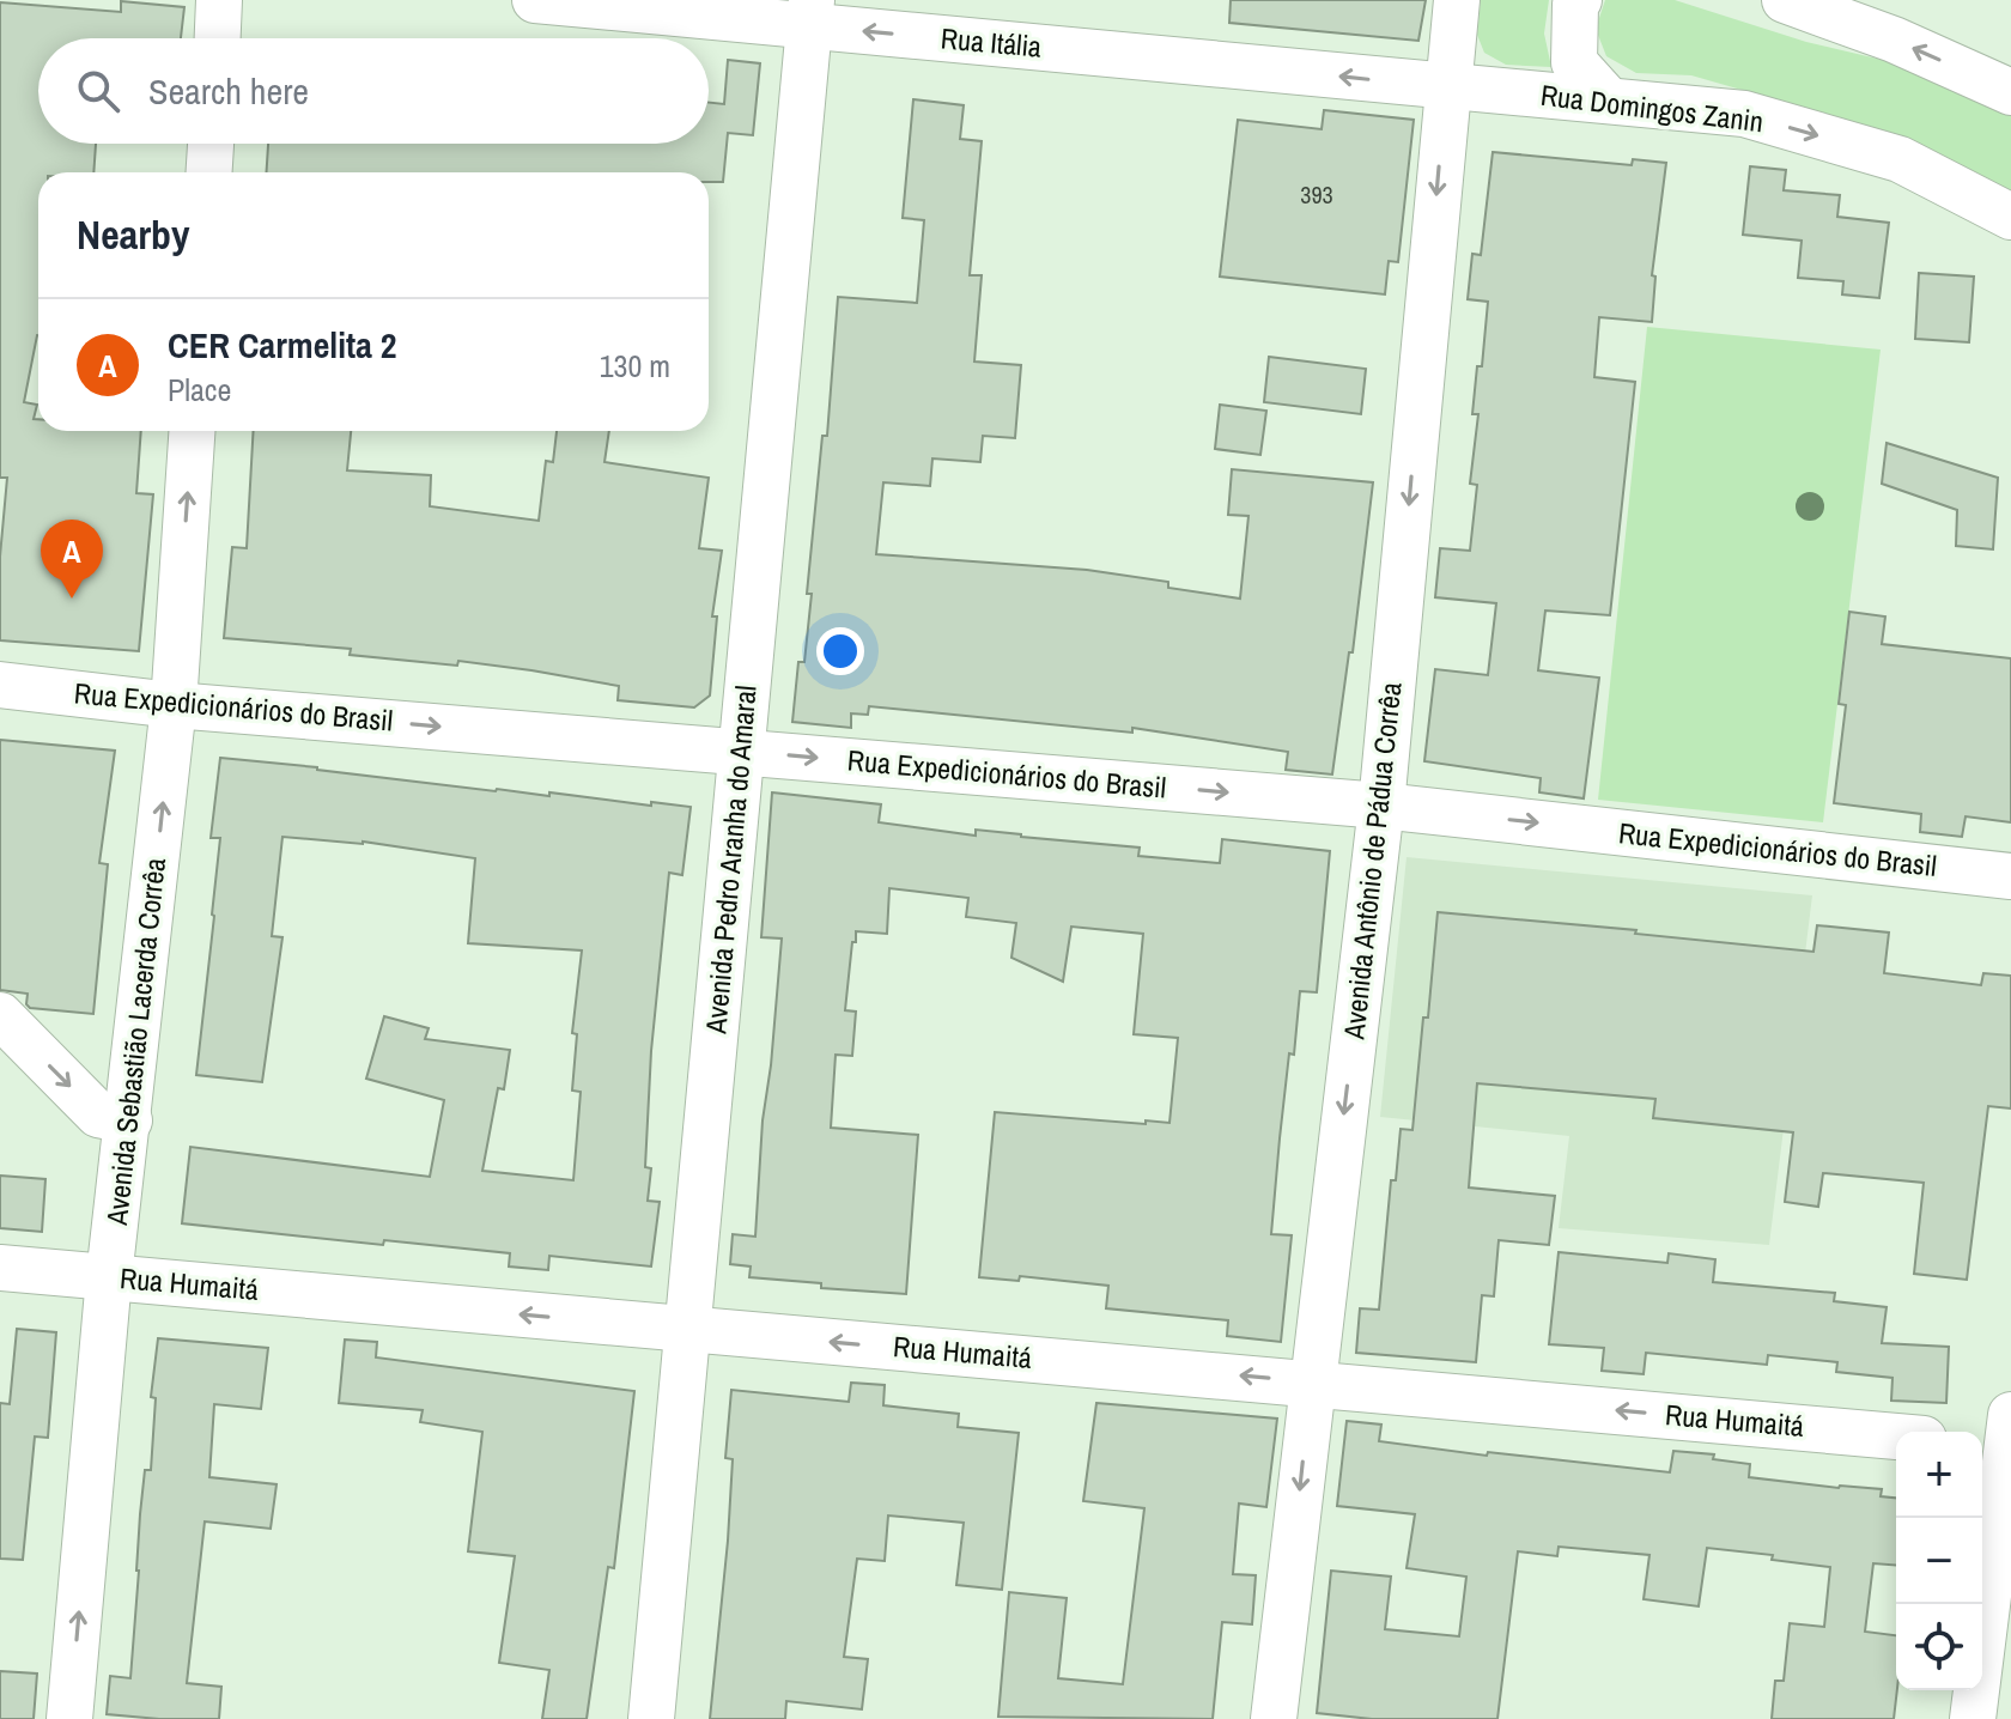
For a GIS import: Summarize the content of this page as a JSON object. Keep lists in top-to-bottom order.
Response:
{
  "streets": {
    "street": [
      "Rua Itália",
      "Rua Domingos Zanin",
      "Rua Expedicionários do Brasil",
      "Avenida Pedro Aranha do Amaral",
      "Avenida Antônio de Pádua Corrêa",
      "Avenida Sebastião Lacerda Corrêa",
      "Rua Humaitá"
    ]
  },
  "crossings": [
    ["Rua Itália", "Rua Domingos Zanin"],
    ["Rua Itália", "Avenida Pedro Aranha do Amaral"],
    ["Rua Itália", "Avenida Antônio de Pádua Corrêa"],
    ["Rua Domingos Zanin", "Avenida Antônio de Pádua Corrêa"],
    ["Rua Expedicionários do Brasil", "Avenida Pedro Aranha do Amaral"],
    ["Rua Expedicionários do Brasil", "Avenida Antônio de Pádua Corrêa"],
    ["Rua Expedicionários do Brasil", "Avenida Sebastião Lacerda Corrêa"],
    ["Avenida Pedro Aranha do Amaral", "Rua Humaitá"],
    ["Avenida Antônio de Pádua Corrêa", "Rua Humaitá"],
    ["Avenida Sebastião Lacerda Corrêa", "Rua Humaitá"]
  ],
  "one_way": [
    "Rua Itália",
    "Rua Expedicionários do Brasil",
    "Avenida Antônio de Pádua Corrêa",
    "Avenida Sebastião Lacerda Corrêa",
    "Rua Humaitá"
  ],
  "house_numbers": ["393"],
  "page": {
    "search": "Search here",
    "heading": "Nearby",
    "list": [
      {
        "mark": "A",
        "name": "CER Carmelita 2",
        "note": "Place",
        "value": "130 m"
      }
    ],
    "pins": "A",
    "map_buttons": ["+", "−"]
  }
}
